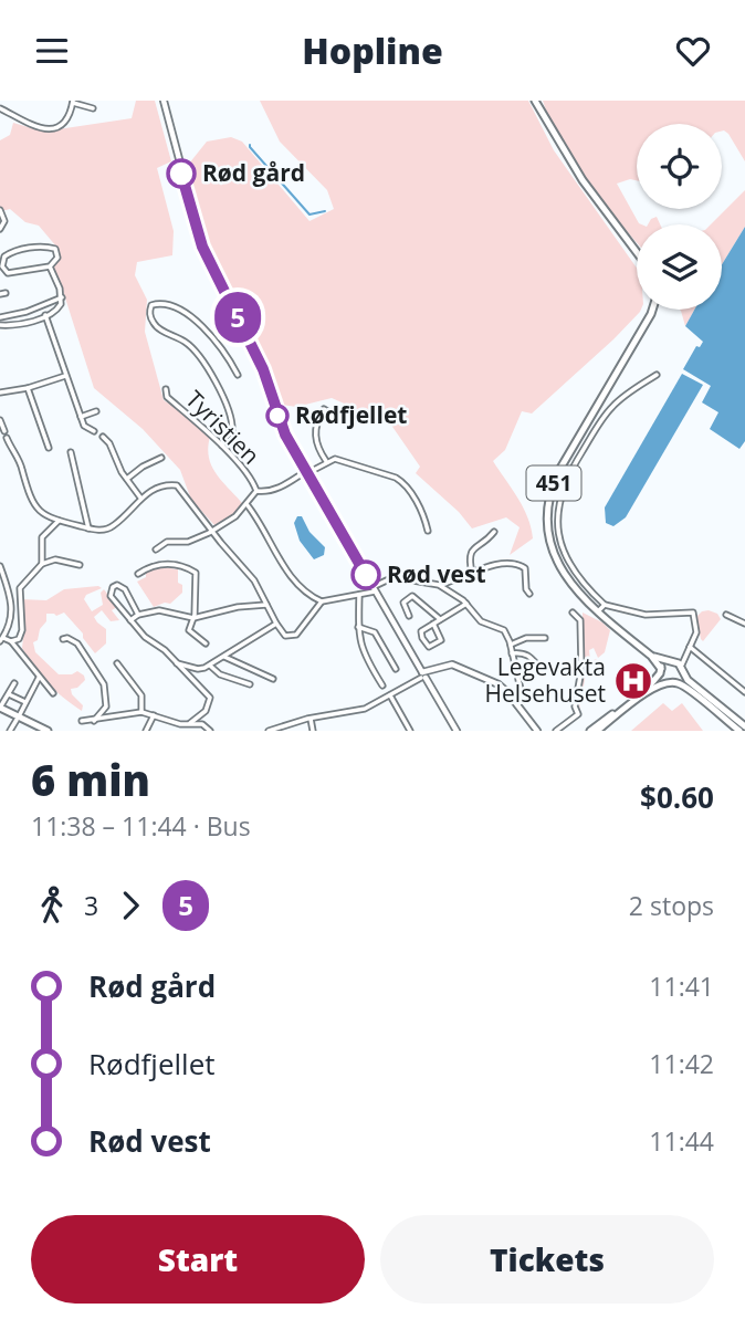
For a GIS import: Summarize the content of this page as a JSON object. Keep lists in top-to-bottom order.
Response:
{
  "streets": {
    "main road": ["451"],
    "street": ["Tyristien"]
  },
  "places": {
    "other": ["Rød gård", "Rødfjellet", "Rød vest"],
    "hospital": ["Legevakta Helsehuset"]
  },
  "lines": ["bus line 5"],
  "page": {
    "header": "Hopline",
    "on_map": "5",
    "heading": ["6 min", "11:38 – 11:44 · Bus", "$0.60"],
    "legs": ["3", "5", "2 stops"],
    "list": [
      {
        "name": "Rød gård",
        "value": "11:41"
      },
      {
        "name": "Rødfjellet",
        "value": "11:42"
      },
      {
        "name": "Rød vest",
        "value": "11:44"
      }
    ],
    "buttons": ["Start", "Tickets"]
  }
}
